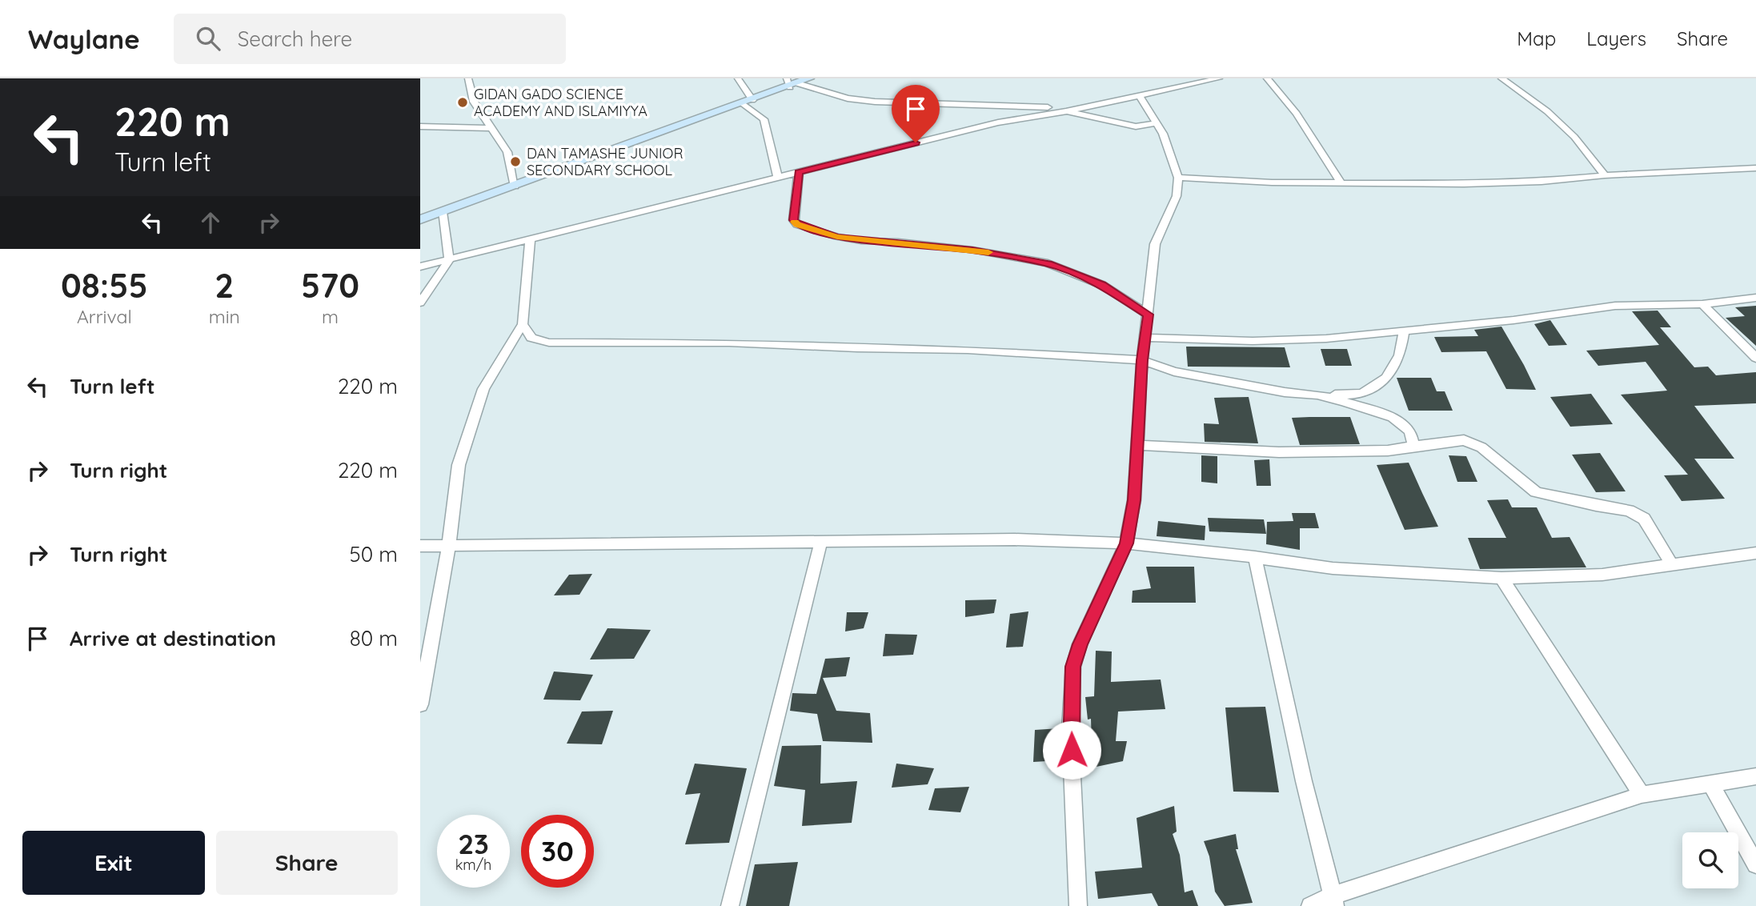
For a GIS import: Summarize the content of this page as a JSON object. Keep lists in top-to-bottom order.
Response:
{
  "places": ["GIDAN GADO SCIENCE ACADEMY AND ISLAMIYYA", "DAN TAMASHE JUNIOR SECONDARY SCHOOL"],
  "page": {
    "header": "Waylane",
    "search": "Search here",
    "nav": ["Map", "Layers", "Share"],
    "turn": ["220 m", "Turn left"],
    "eta": [
      "08:55",
      "Arrival",
      "2",
      "min",
      "570",
      "m"
    ],
    "list": [
      {
        "name": "Turn left",
        "value": "220 m"
      },
      {
        "name": "Turn right",
        "value": "220 m"
      },
      {
        "name": "Turn right",
        "value": "50 m"
      },
      {
        "name": "Arrive at destination",
        "value": "80 m"
      }
    ],
    "speed": "23 km/h",
    "limit": "30",
    "buttons": ["Exit", "Share"]
  }
}
